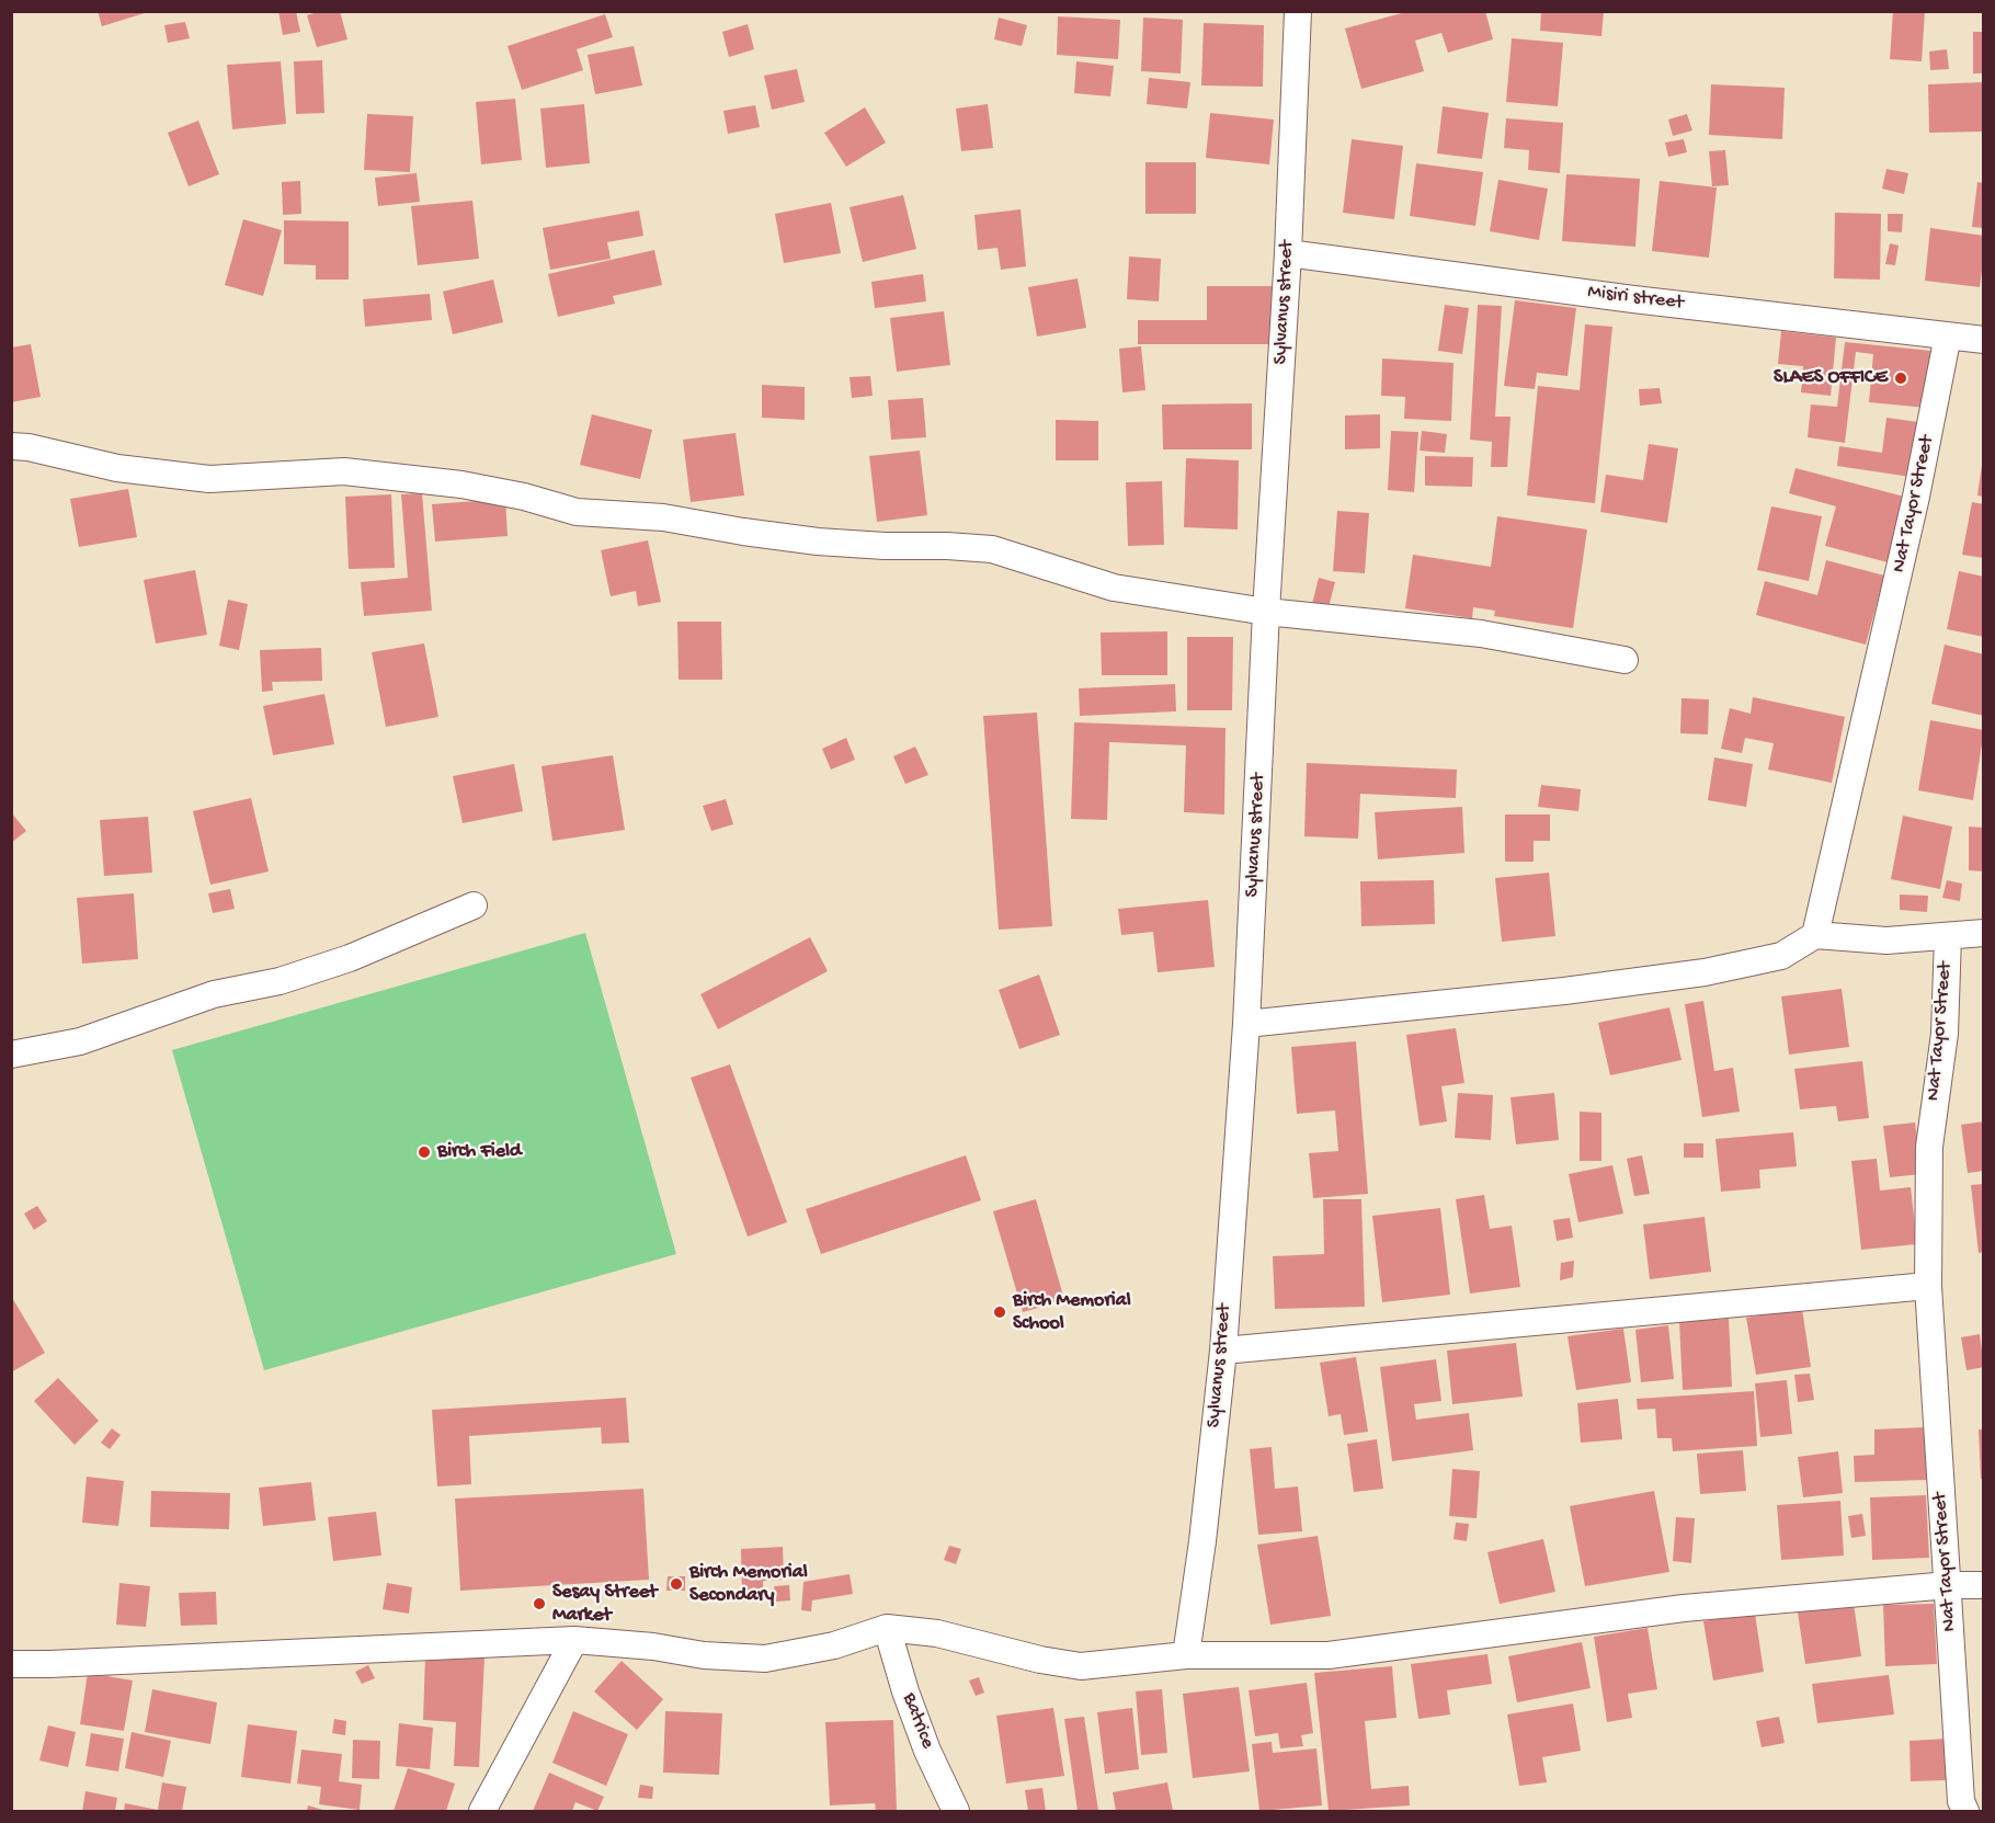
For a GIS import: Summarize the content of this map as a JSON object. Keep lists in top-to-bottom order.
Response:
{
  "streets": {
    "street": [
      "Misiri street",
      "Sylvanus street",
      "Nat Tayor Street",
      "Batrice"
    ]
  },
  "crossings": [
    ["Misiri street", "Sylvanus street"],
    ["Misiri street", "Nat Tayor Street"]
  ],
  "places": [
    "SLAES OFFICE",
    "Birch Field",
    "Birch Memorial School",
    "Birch Memorial Secondary",
    "Sesay Street Market"
  ]
}
